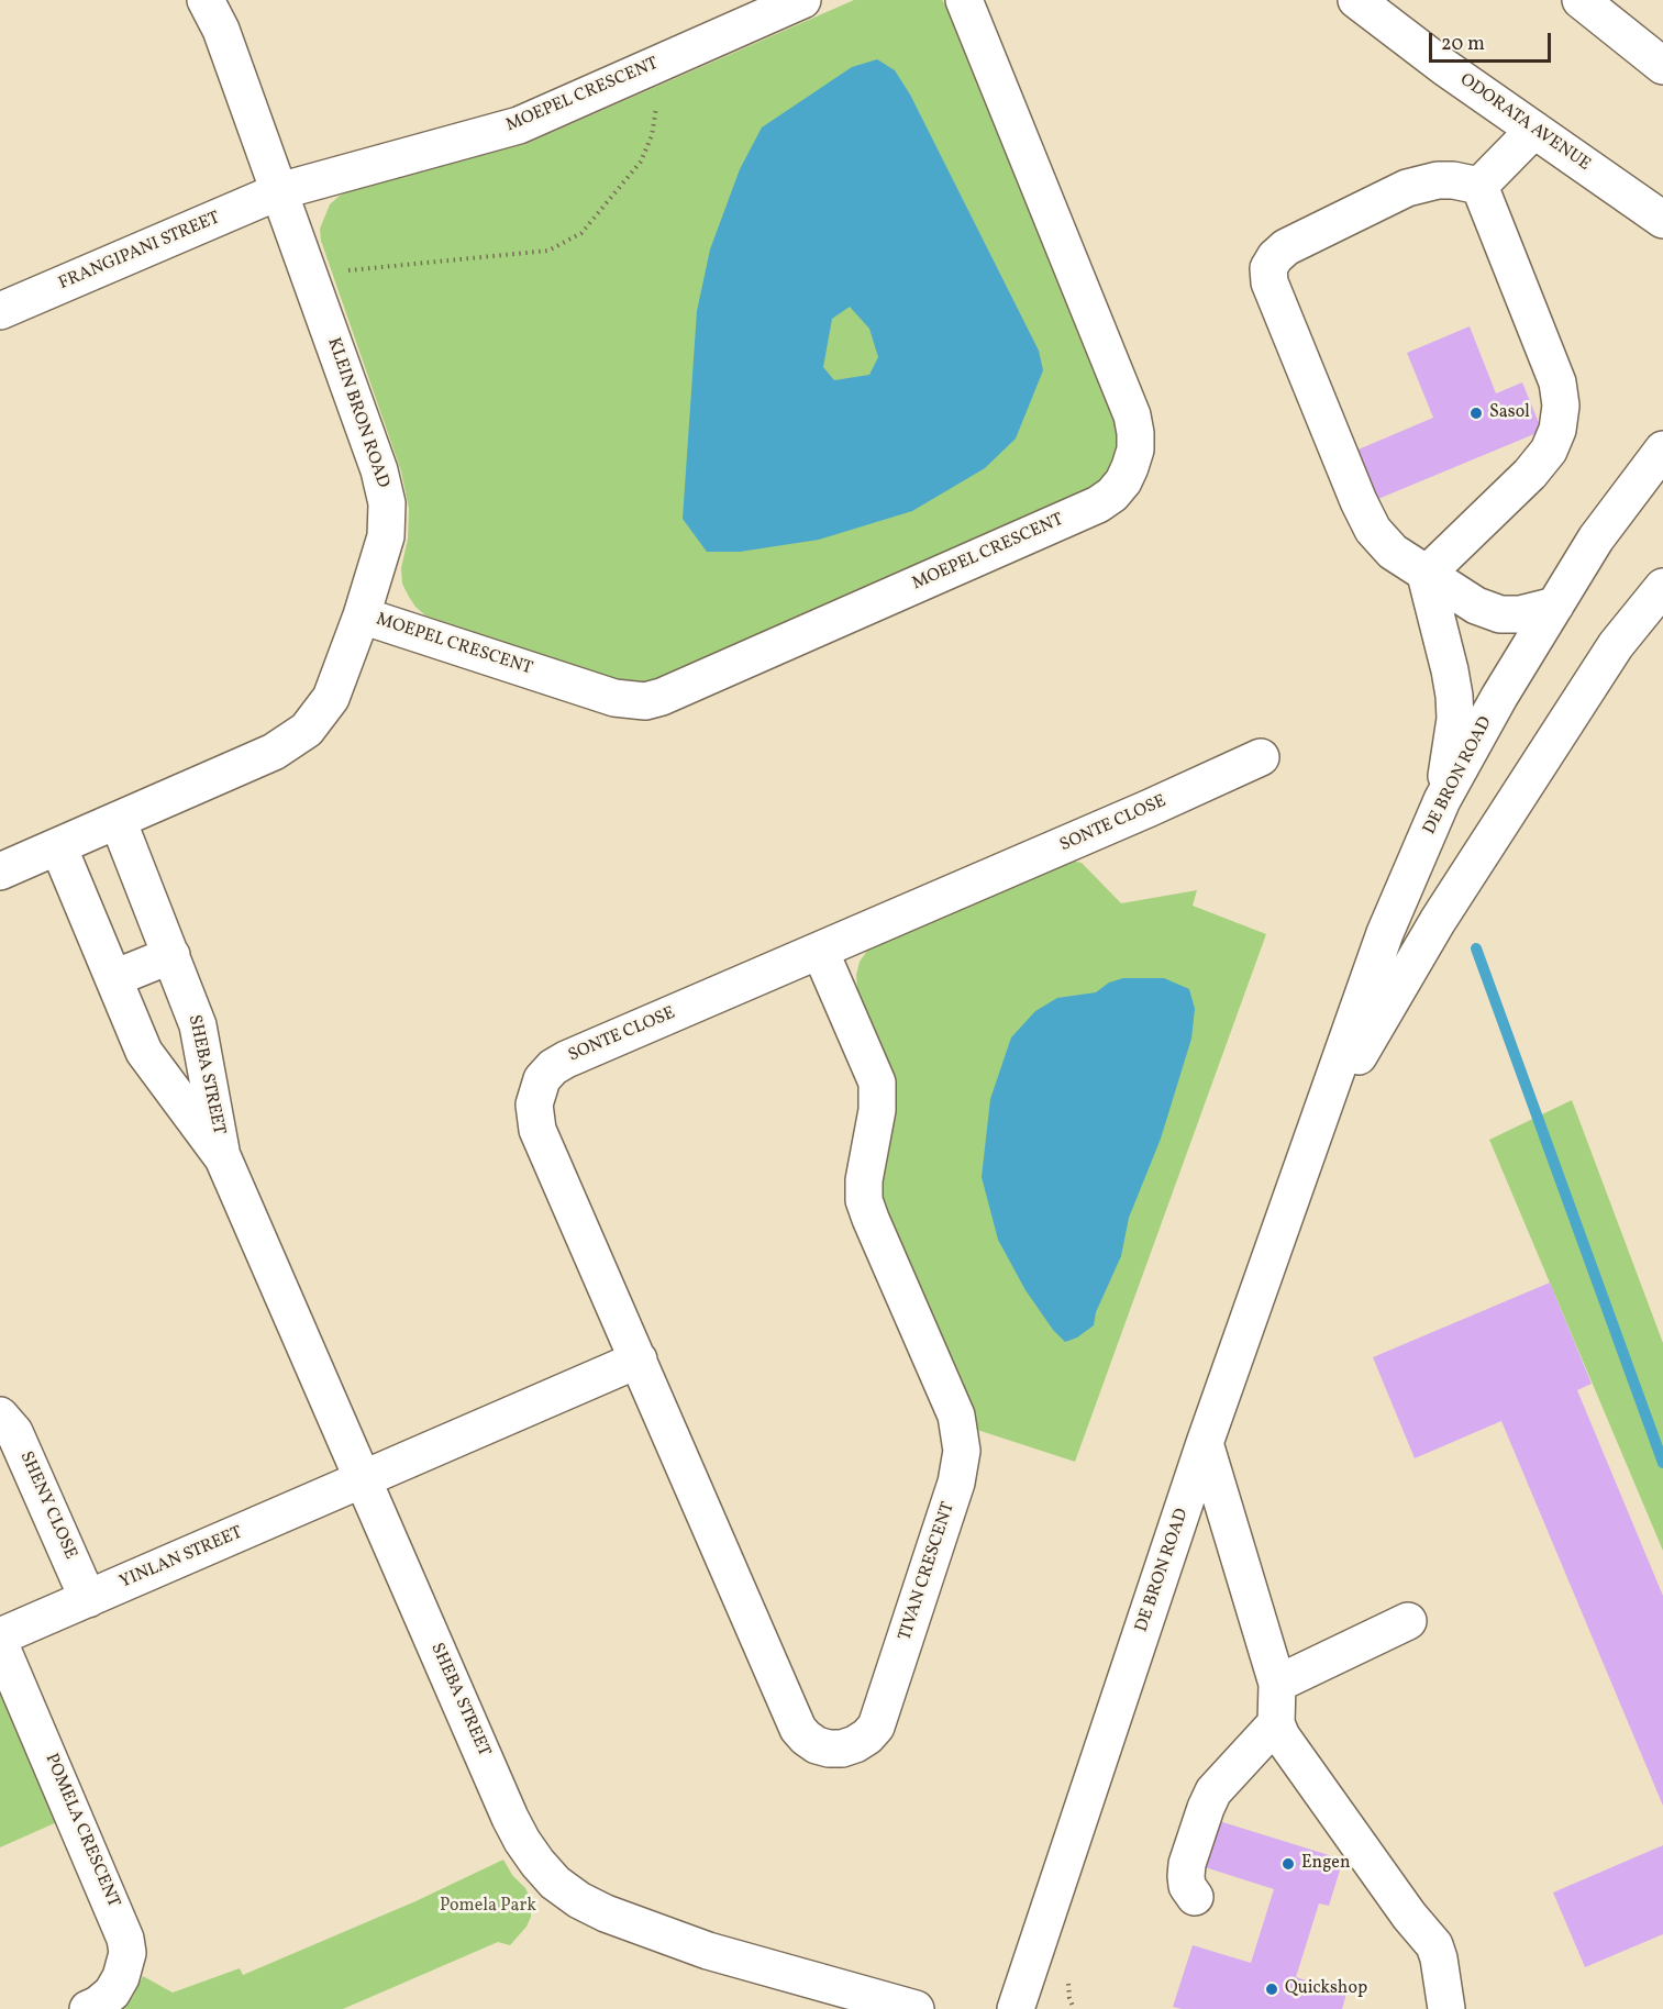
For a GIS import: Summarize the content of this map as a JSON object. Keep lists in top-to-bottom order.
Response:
{
  "streets": {
    "street": [
      "MOEPEL CRESCENT",
      "ODORATA AVENUE",
      "FRANGIPANI STREET",
      "KLEIN BRON ROAD",
      "DE BRON ROAD",
      "SONTE CLOSE",
      "SHEBA STREET",
      "SHENY CLOSE",
      "YINLAN STREET",
      "TIVAN CRESCENT",
      "POMELA CRESCENT"
    ]
  },
  "crossings": [
    ["MOEPEL CRESCENT", "FRANGIPANI STREET"],
    ["MOEPEL CRESCENT", "KLEIN BRON ROAD"],
    ["FRANGIPANI STREET", "KLEIN BRON ROAD"],
    ["KLEIN BRON ROAD", "SHEBA STREET"],
    ["SONTE CLOSE", "TIVAN CRESCENT"],
    ["SHEBA STREET", "YINLAN STREET"],
    ["SHENY CLOSE", "YINLAN STREET"]
  ],
  "parks": ["Pomela Park"],
  "places": ["Sasol", "Engen", "Quickshop"],
  "scale_bar": "20 m"
}
